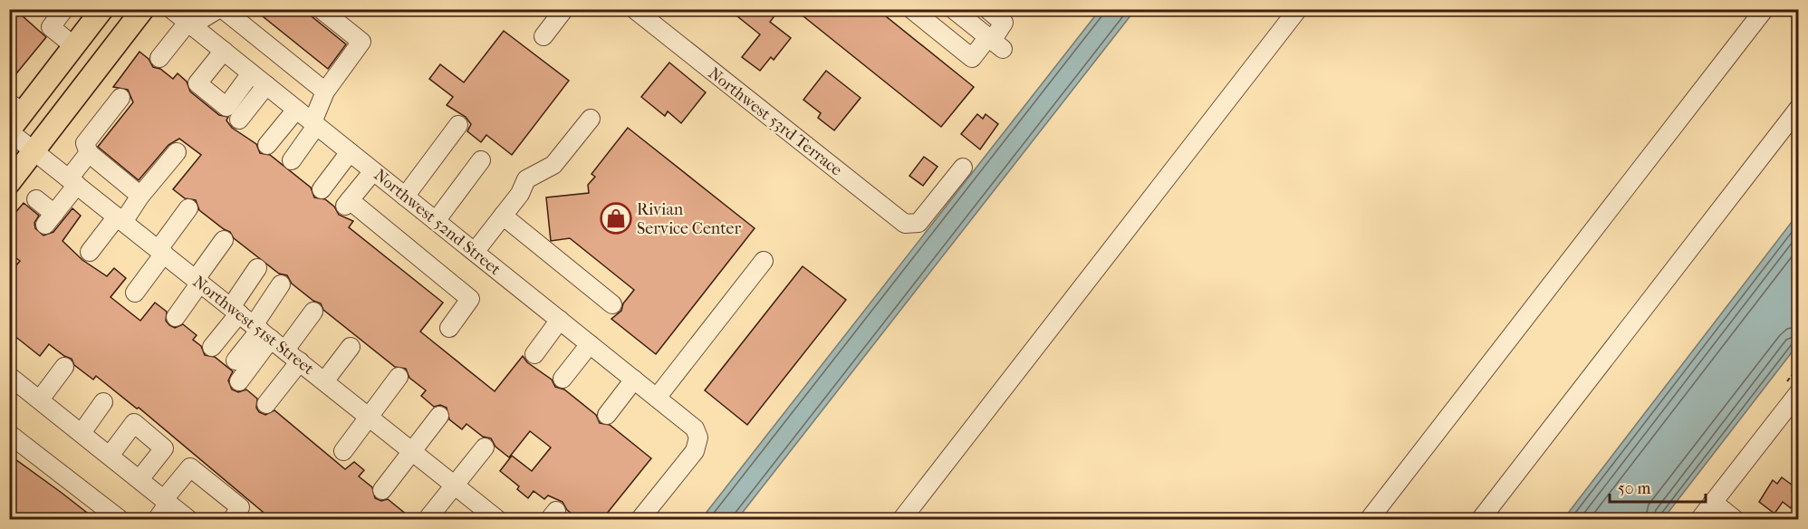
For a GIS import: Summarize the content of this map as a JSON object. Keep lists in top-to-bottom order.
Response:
{
  "streets": {
    "street": ["Northwest 53rd Terrace", "Northwest 52nd Street", "Northwest 51st Street"]
  },
  "places": {
    "shop": ["Rivian Service Center"]
  },
  "scale_bar": "50 m"
}
